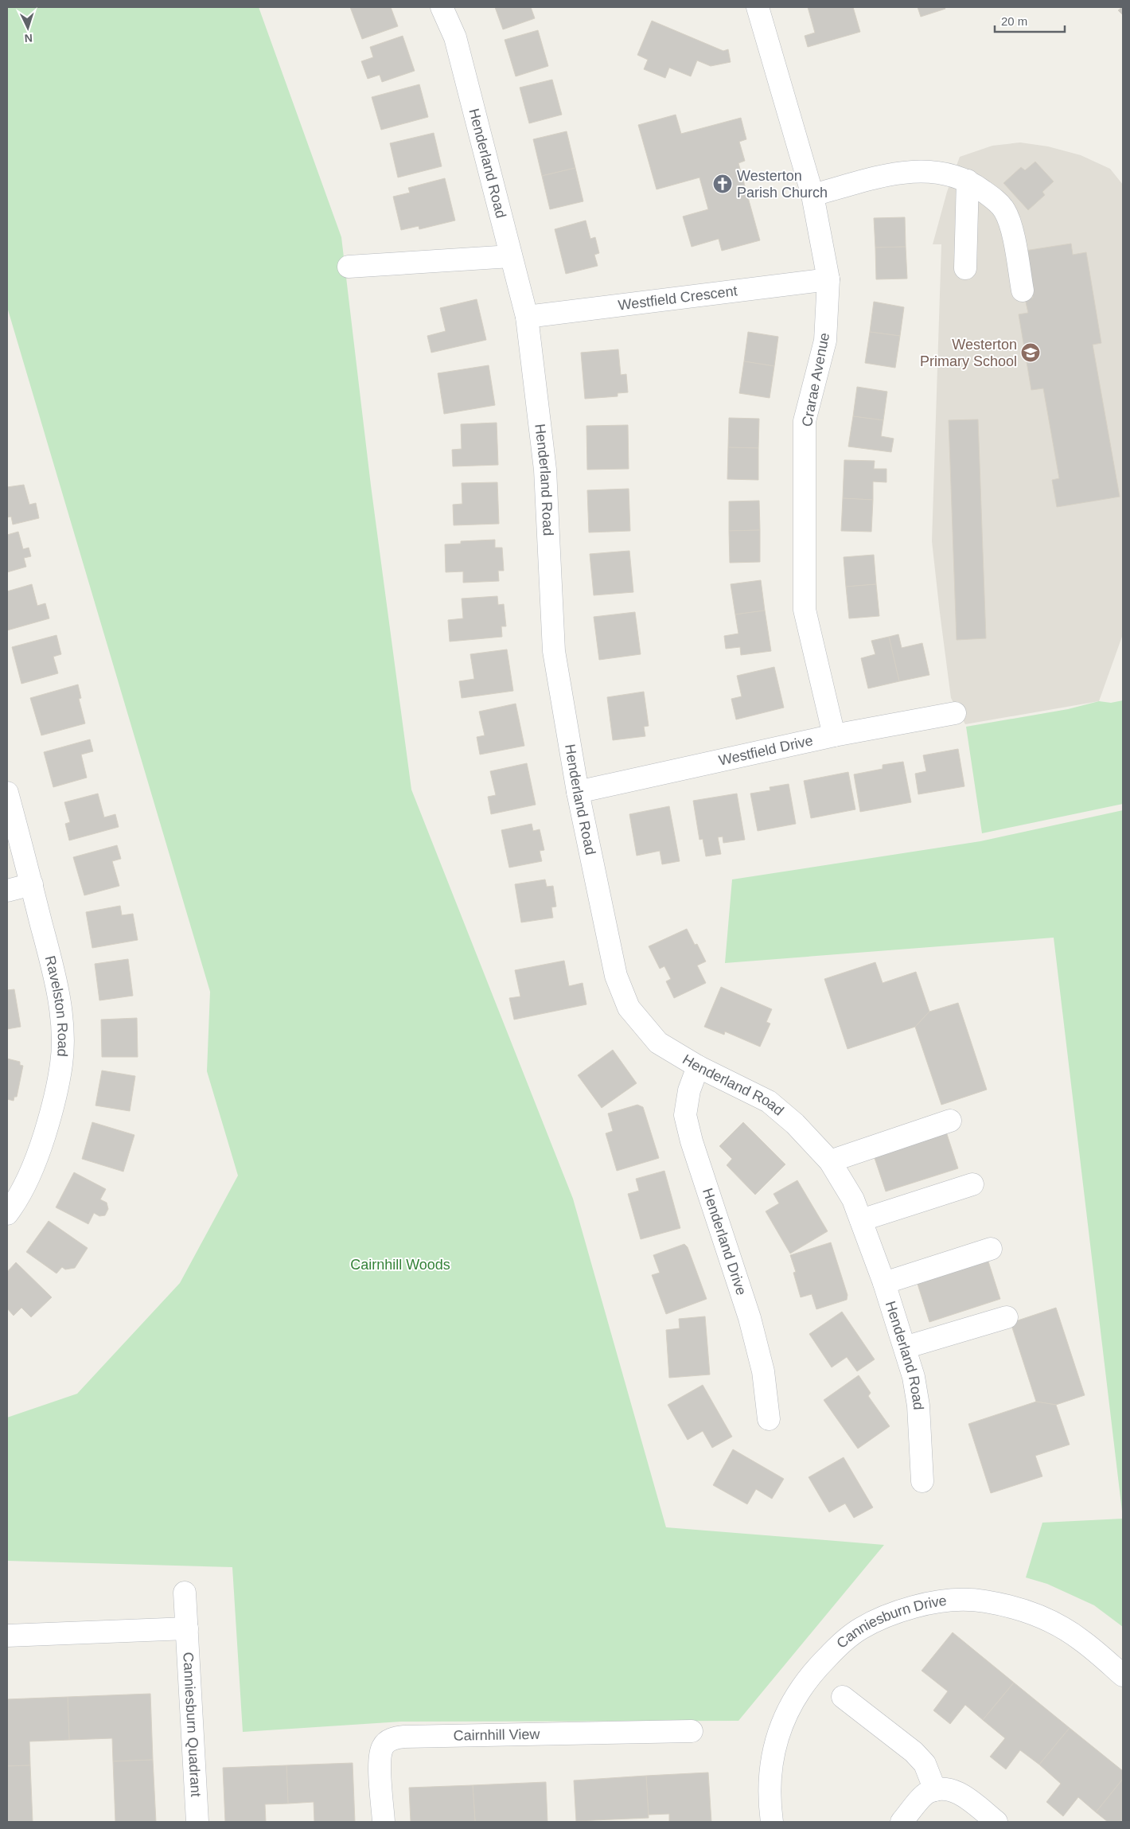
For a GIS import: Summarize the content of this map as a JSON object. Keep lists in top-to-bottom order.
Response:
{
  "streets": {
    "street": [
      "Henderland Road",
      "Westfield Crescent",
      "Crarae Avenue",
      "Westfield Drive",
      "Ravelston Road",
      "Henderland Drive",
      "Canniesburn Drive",
      "Canniesburn Quadrant",
      "Cairnhill View"
    ]
  },
  "crossings": [
    ["Henderland Road", "Westfield Crescent"],
    ["Henderland Road", "Westfield Drive"],
    ["Henderland Road", "Henderland Drive"],
    ["Westfield Crescent", "Crarae Avenue"],
    ["Crarae Avenue", "Westfield Drive"]
  ],
  "parks": ["Cairnhill Woods"],
  "places": {
    "church": ["Westerton Parish Church"],
    "school or university": ["Westerton Primary School"]
  },
  "scale_bar": "20 m",
  "north": "bottom"
}
